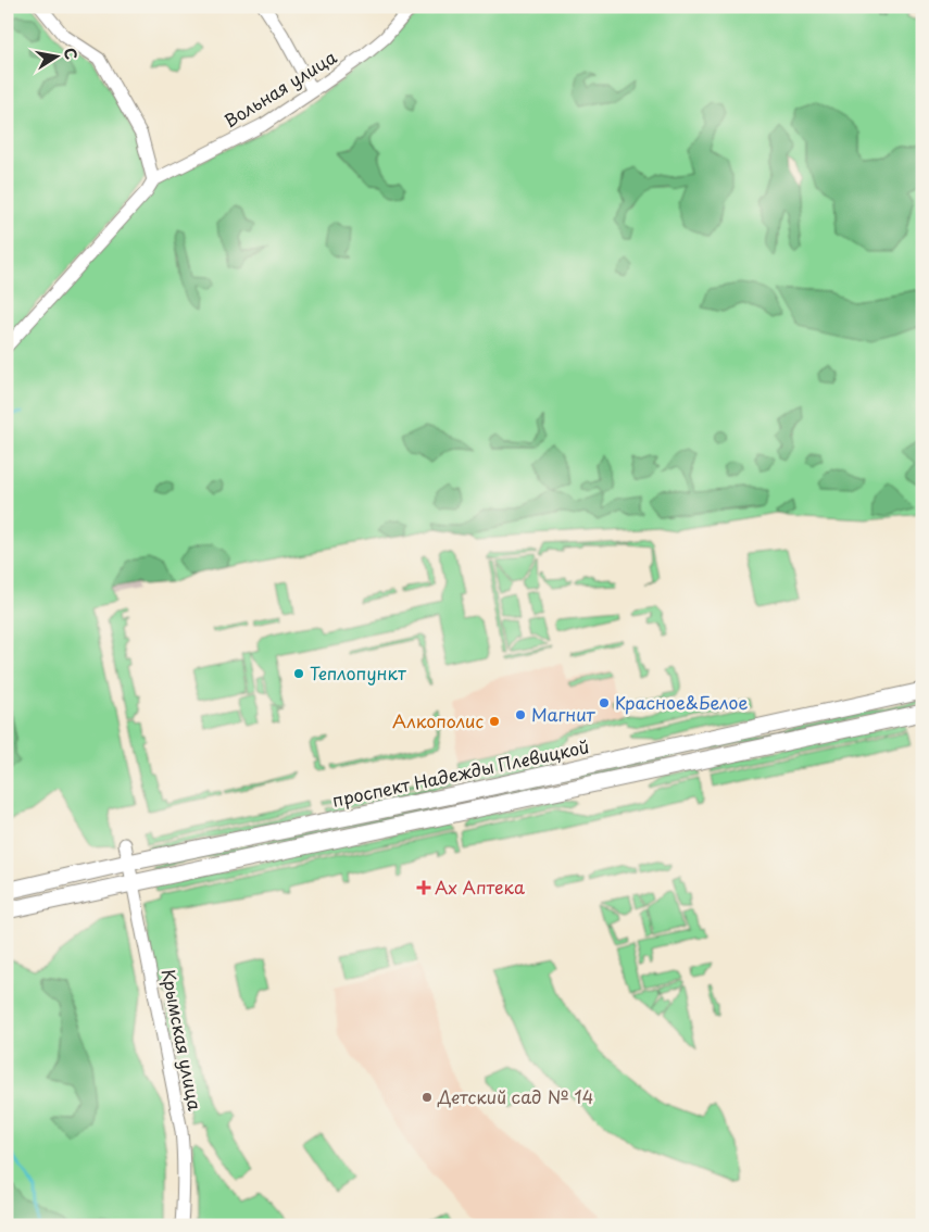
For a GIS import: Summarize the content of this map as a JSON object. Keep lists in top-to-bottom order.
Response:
{
  "streets": {
    "main road": ["проспект Надежды Плевицкой"],
    "street": ["Вольная улица", "Крымская улица"]
  },
  "crossings": [
    ["проспект Надежды Плевицкой", "Крымская улица"]
  ],
  "places": {
    "other": [
      "Теплопункт",
      "Красное&Белое",
      "Магнит",
      "Алкополис",
      "Детский сад № 14"
    ],
    "health": ["Ах Аптека"]
  },
  "north": "right"
}
